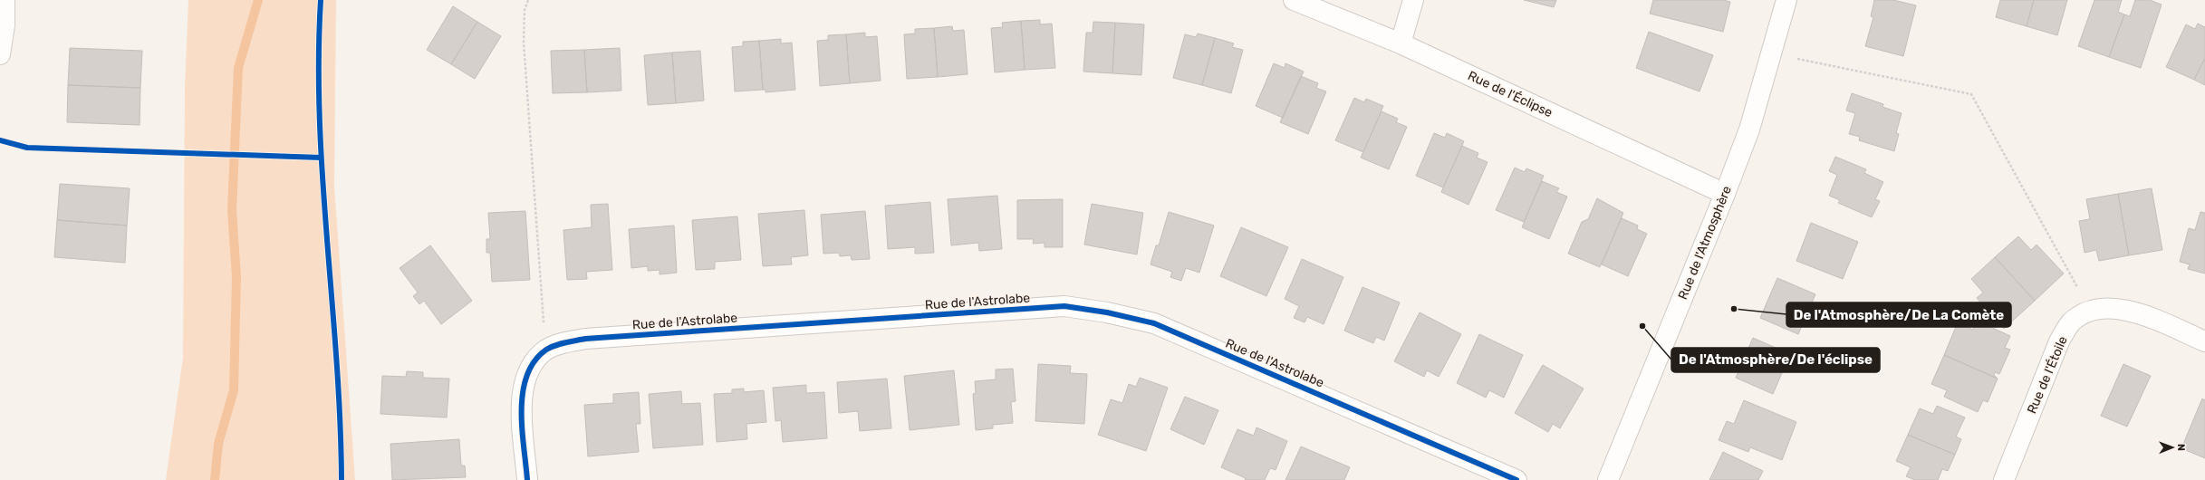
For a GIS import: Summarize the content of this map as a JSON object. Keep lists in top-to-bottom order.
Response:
{
  "streets": {
    "street": [
      "Rue de l'Éclipse",
      "Rue de l'Atmosphère",
      "Rue de l'Astrolabe",
      "Rue de l'Étoile"
    ]
  },
  "crossings": [
    ["Rue de l'Éclipse", "Rue de l'Atmosphère"]
  ],
  "places": ["De l'Atmosphère/De La Comète", "De l'Atmosphère/De l'éclipse"],
  "north": "right"
}
